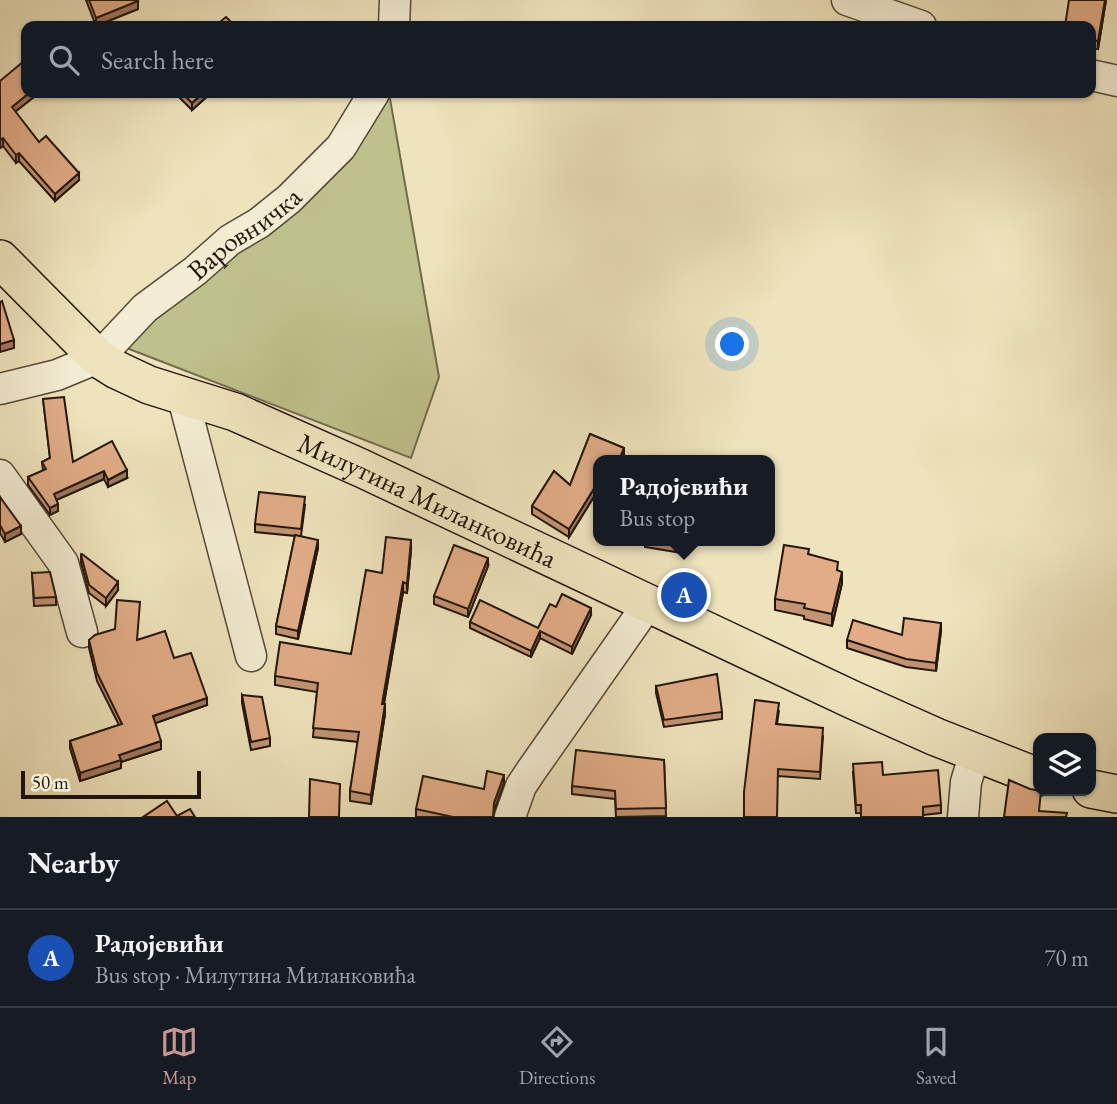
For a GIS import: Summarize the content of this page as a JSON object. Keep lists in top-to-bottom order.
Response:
{
  "streets": {
    "main road": ["Милутина Миланковића"],
    "street": ["Варовничка"]
  },
  "crossings": [
    ["Варовничка", "Милутина Миланковића"]
  ],
  "scale_bar": "50 m",
  "page": {
    "search": "Search here",
    "popup": ["Радојевићи", "Bus stop"],
    "pins": "A",
    "scale": "50 m",
    "heading": "Nearby",
    "list": [
      {
        "mark": "A",
        "name": "Радојевићи",
        "note": "Bus stop · Милутина Миланковића",
        "value": "70 m"
      }
    ],
    "nav": ["Map", "Directions", "Saved"]
  }
}
